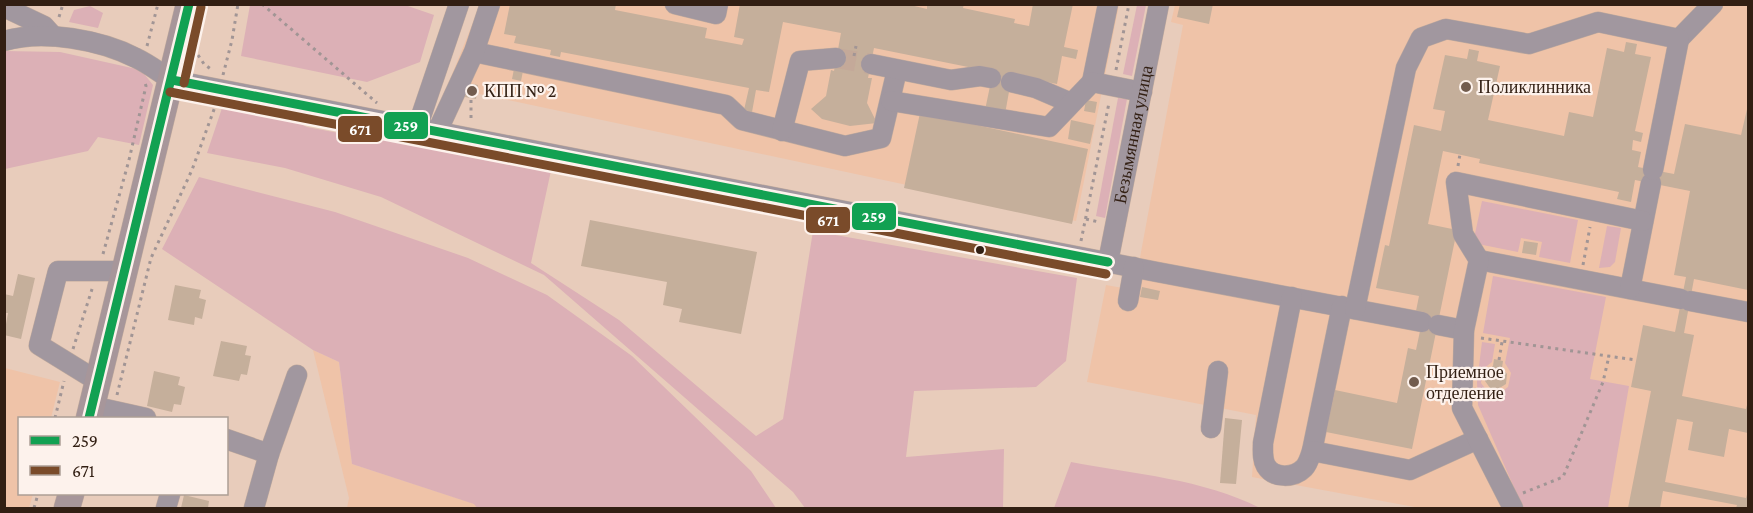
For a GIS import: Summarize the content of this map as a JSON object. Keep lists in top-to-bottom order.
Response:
{
  "streets": {
    "street": ["Безымянная улица"]
  },
  "places": ["Поликлинника", "КПП № 2", "Приемное отделение"],
  "lines": ["transit line 259", "transit line 671"],
  "legend": ["259", "671"]
}
